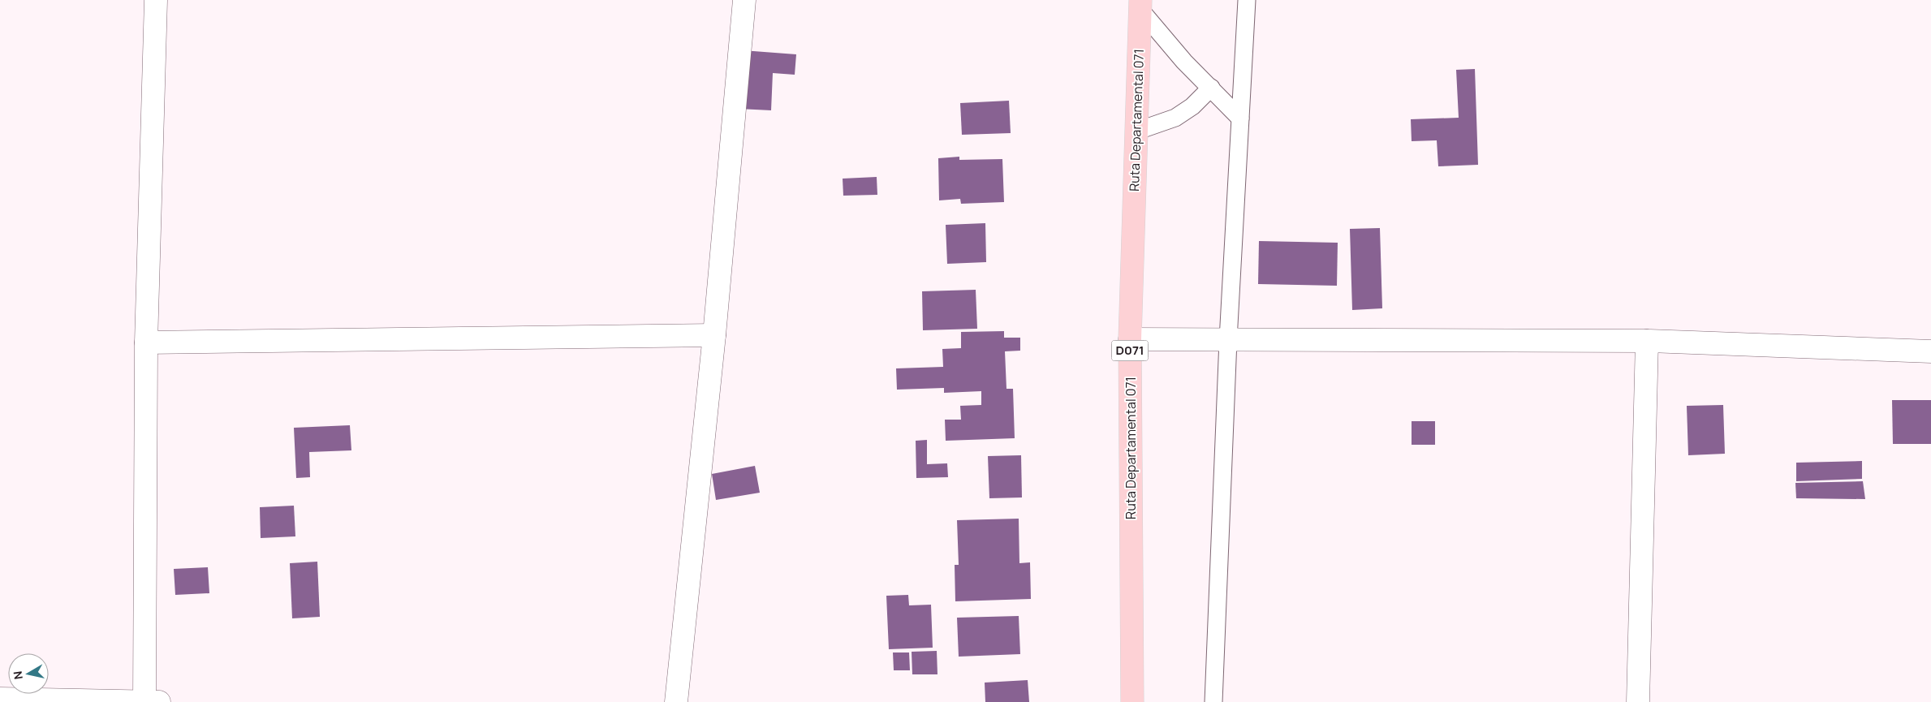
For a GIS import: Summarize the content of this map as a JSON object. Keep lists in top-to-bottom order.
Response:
{
  "streets": {
    "main road": ["Ruta Departamental 071", "D071"]
  },
  "north": "left"
}
